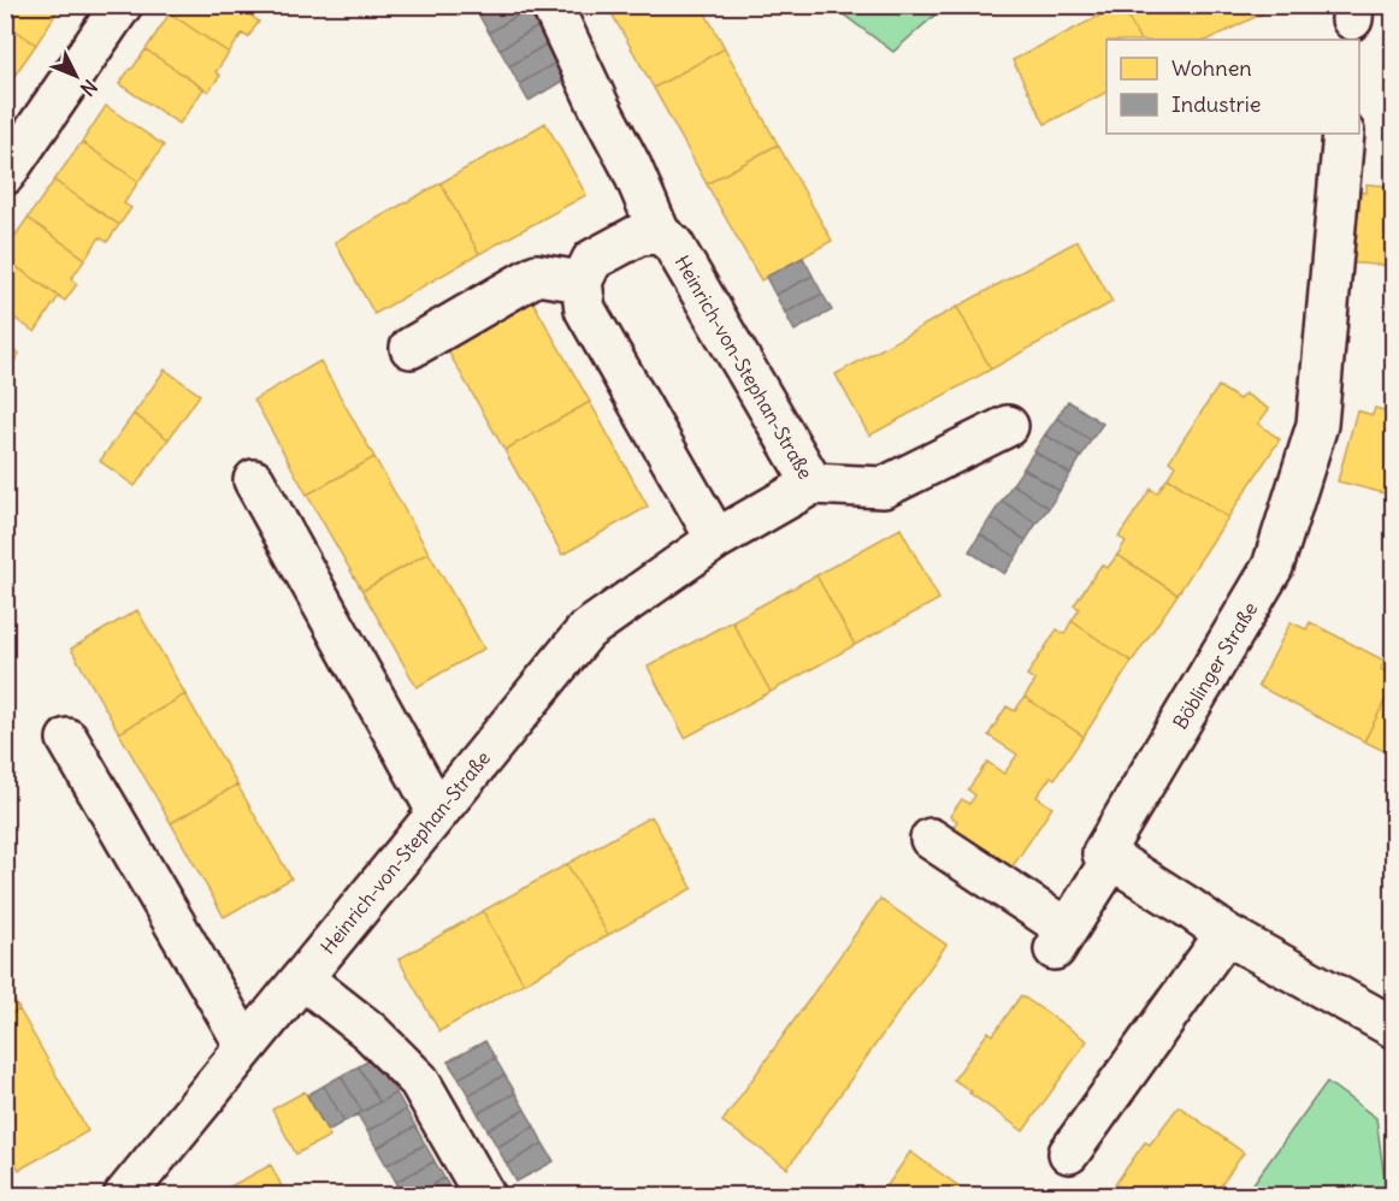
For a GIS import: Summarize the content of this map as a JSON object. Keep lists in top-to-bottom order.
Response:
{
  "streets": {
    "street": ["Heinrich-von-Stephan-Straße", "Böblinger Straße"]
  },
  "legend": ["Wohnen", "Industrie"],
  "north": "bottom right"
}
